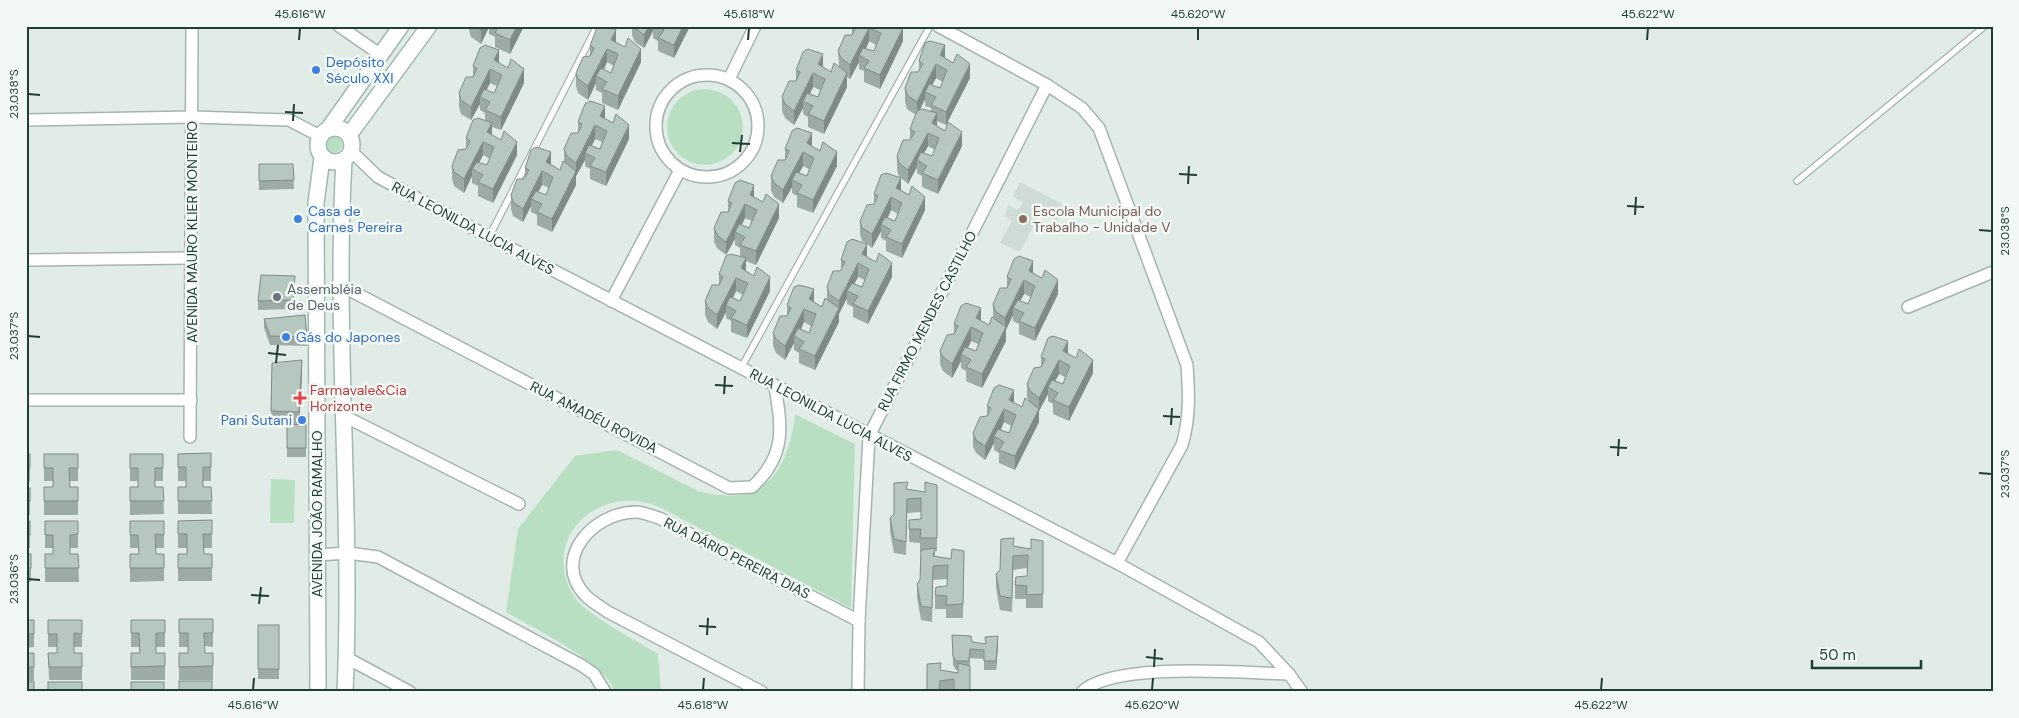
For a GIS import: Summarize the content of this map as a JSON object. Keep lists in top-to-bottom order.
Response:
{
  "streets": {
    "street": [
      "RUA LEONILDA LUCIA ALVES",
      "AVENIDA MAURO KLIER MONTEIRO",
      "RUA FIRMO MENDES CASTILHO",
      "RUA AMADÉU ROVIDA",
      "AVENIDA JOÃO RAMALHO",
      "RUA DÁRIO PEREIRA DIAS"
    ]
  },
  "crossings": [
    ["RUA LEONILDA LUCIA ALVES", "RUA FIRMO MENDES CASTILHO"],
    ["RUA LEONILDA LUCIA ALVES", "RUA AMADÉU ROVIDA"],
    ["RUA LEONILDA LUCIA ALVES", "AVENIDA JOÃO RAMALHO"],
    ["RUA FIRMO MENDES CASTILHO", "RUA DÁRIO PEREIRA DIAS"],
    ["RUA AMADÉU ROVIDA", "AVENIDA JOÃO RAMALHO"]
  ],
  "places": {
    "other": [
      "Depósito Século XXI",
      "Casa de Carnes Pereira",
      "Escola Municipal do Trabalho - Unidade V",
      "Assembléia de Deus",
      "Gás do Japones",
      "Pani Sutani"
    ],
    "health": ["Farmavale&Cia Horizonte"]
  },
  "scale_bar": "50 m",
  "coordinates": [
    "45.616°W",
    "45.618°W",
    "45.620°W",
    "45.622°W",
    "23.038°S",
    "23.037°S",
    "23.036°S"
  ]
}
